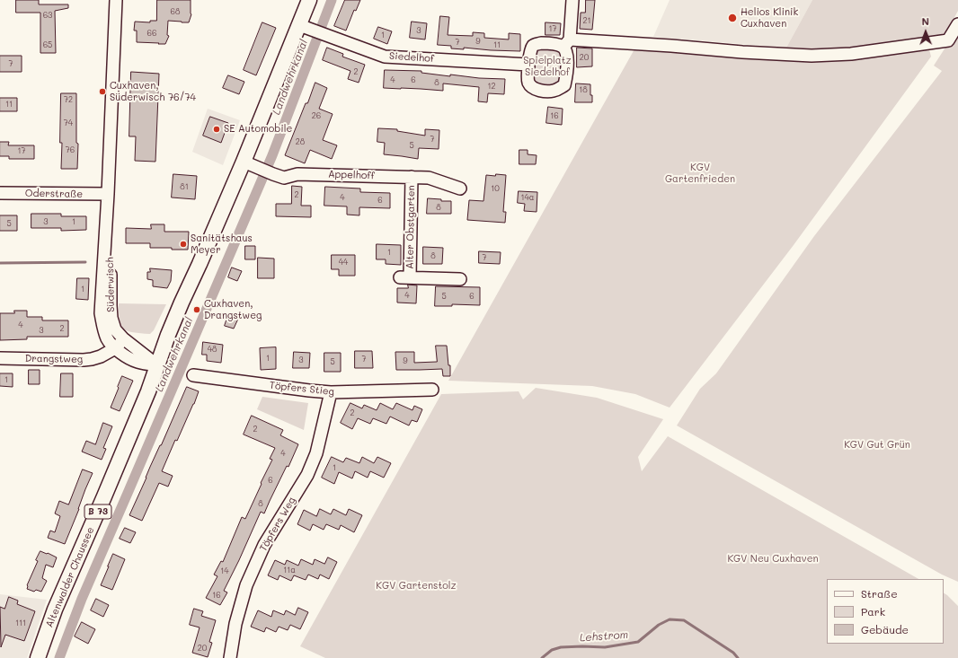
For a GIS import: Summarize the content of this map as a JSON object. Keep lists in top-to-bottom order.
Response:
{
  "streets": {
    "main road": ["B 73", "Altenwalder Chaussee"],
    "street": [
      "Siedelhof",
      "Appelhoff",
      "Oderstraße",
      "Alter Obstgarten",
      "Süderwisch",
      "Drangstweg",
      "Töpfers Stieg",
      "Töpfers Weg"
    ]
  },
  "crossings": [
    ["Siedelhof", "Altenwalder Chaussee"],
    ["Appelhoff", "Alter Obstgarten"],
    ["Appelhoff", "Altenwalder Chaussee"],
    ["Oderstraße", "Süderwisch"],
    ["Süderwisch", "Drangstweg"],
    ["Süderwisch", "Altenwalder Chaussee"],
    ["Töpfers Stieg", "Töpfers Weg"]
  ],
  "water": ["Landwehrkanal", "Lehstrom"],
  "parks": [
    "Spielplatz Siedelhof",
    "KGV Gartenfrieden",
    "KGV Gut Grün",
    "KGV Neu Cuxhaven",
    "KGV Gartenstolz"
  ],
  "places": [
    "Helios Klinik Cuxhaven",
    "Cuxhaven, Süderwisch 76/74",
    "SE Automobile",
    "Sanitätshaus Meyer",
    "Cuxhaven, Drangstweg"
  ],
  "house_numbers": [
    "68",
    "63",
    "21",
    "17",
    "3",
    "66",
    "1",
    "9",
    "7",
    "65",
    "11",
    "20",
    "7",
    "2",
    "4",
    "6",
    "8",
    "12",
    "18",
    "72",
    "11",
    "26",
    "16",
    "74",
    "7",
    "28",
    "5",
    "76",
    "17",
    "81",
    "10",
    "2",
    "4",
    "14a",
    "6",
    "8",
    "3",
    "1",
    "5",
    "1",
    "8",
    "7",
    "44",
    "1",
    "4",
    "5",
    "6",
    "4",
    "2",
    "3",
    "48",
    "1",
    "7",
    "3",
    "9",
    "5",
    "1",
    "2",
    "2",
    "4",
    "1",
    "6",
    "8",
    "11a",
    "14",
    "16",
    "111",
    "20"
  ],
  "legend": ["Straße", "Park", "Gebäude"],
  "north": "top"
}
